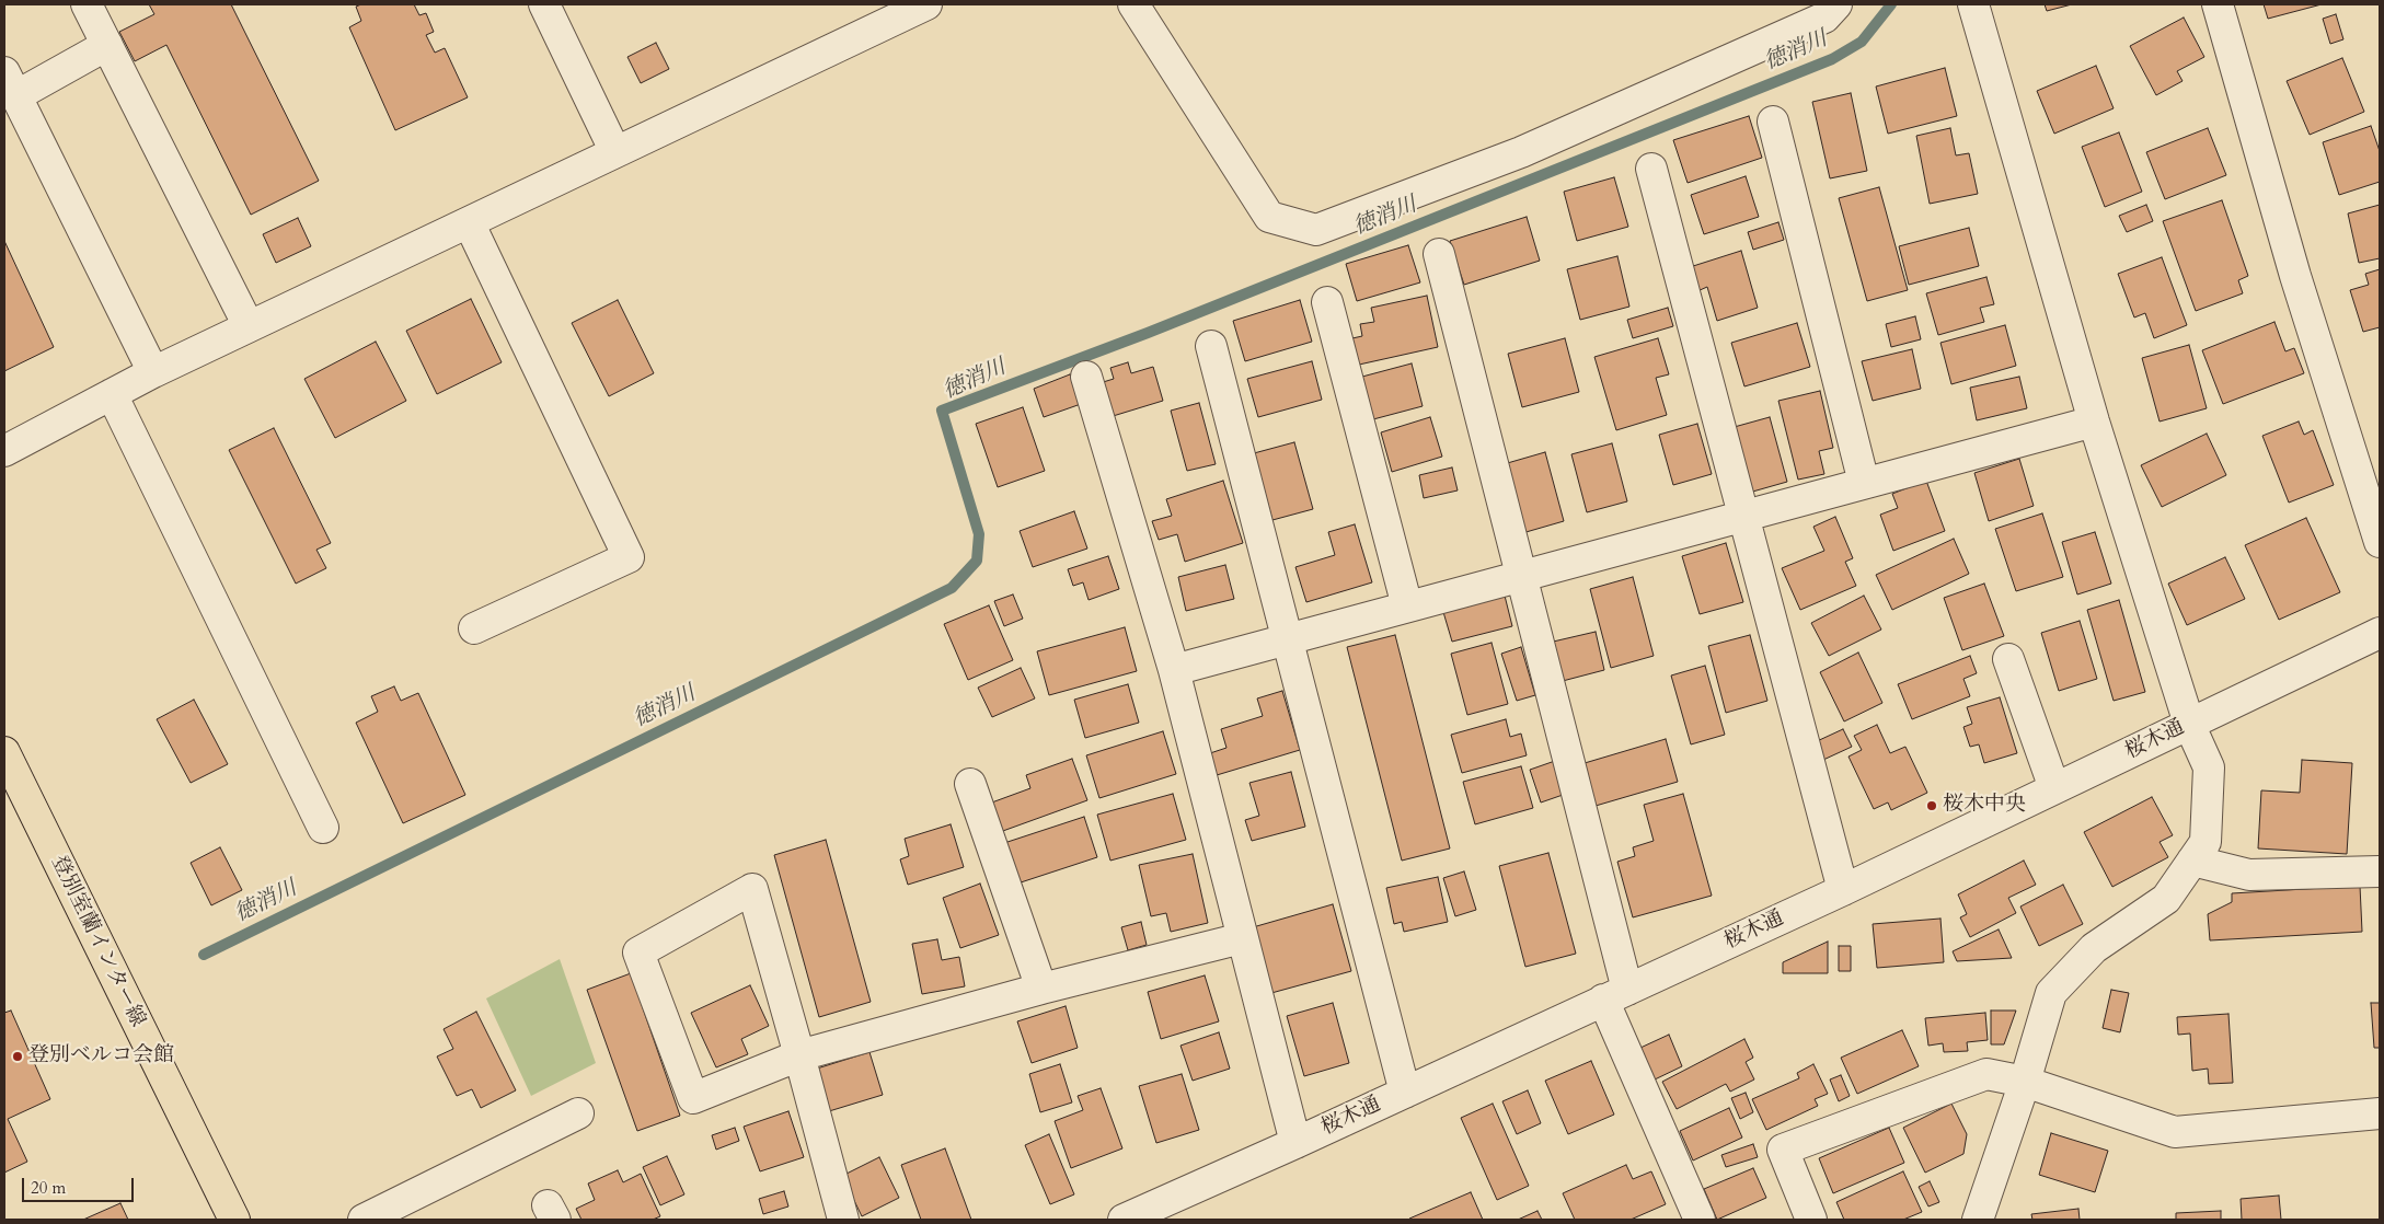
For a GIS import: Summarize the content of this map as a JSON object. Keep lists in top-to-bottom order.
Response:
{
  "streets": {
    "main road": ["登別室蘭インター線"],
    "street": ["桜木通"]
  },
  "water": ["徳消川"],
  "places": ["桜木中央", "登別ベルコ会館"],
  "scale_bar": "20 m"
}
